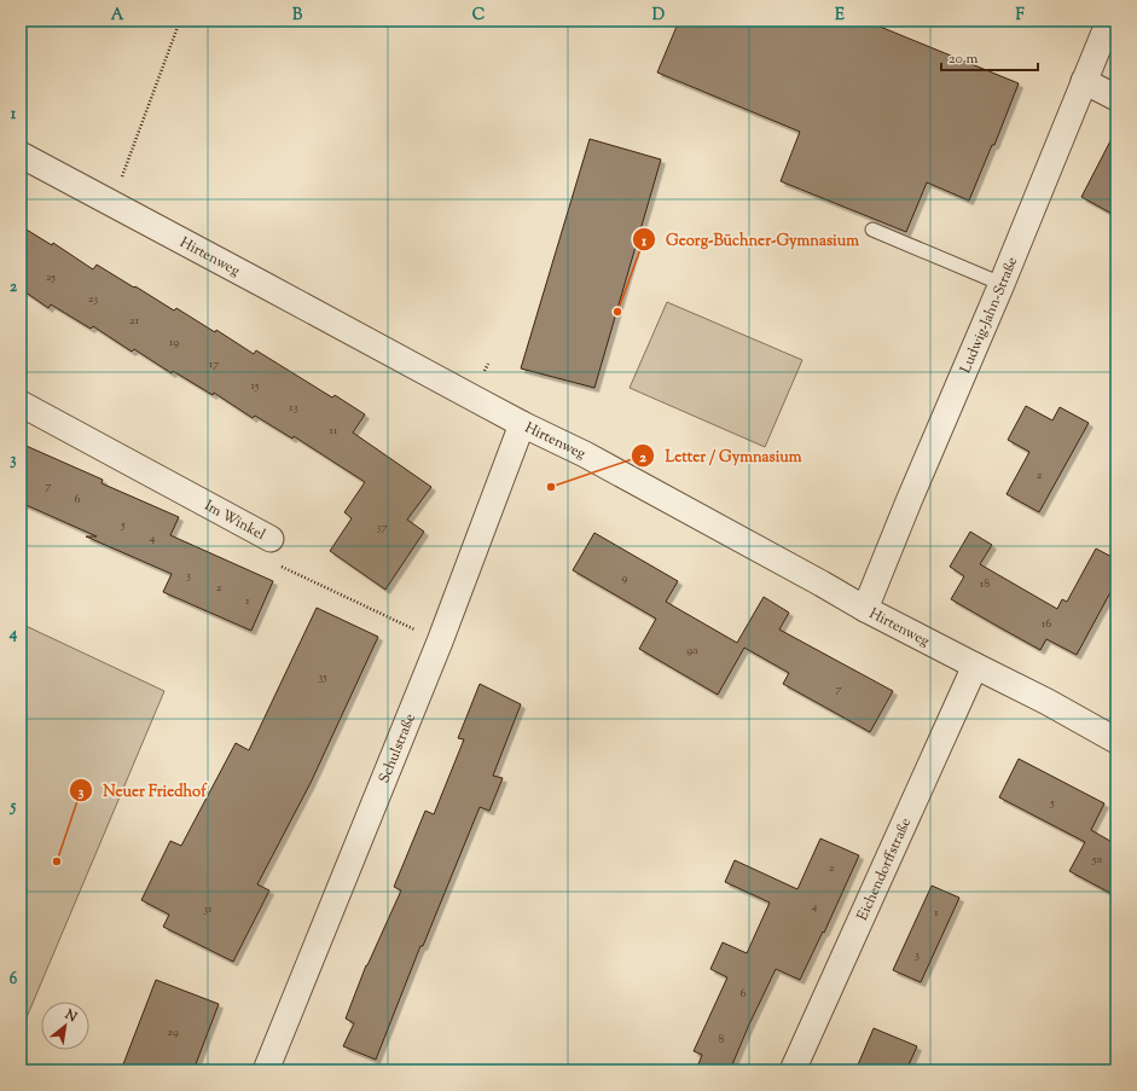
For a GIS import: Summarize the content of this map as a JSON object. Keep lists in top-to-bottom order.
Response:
{
  "streets": {
    "street": [
      "Hirtenweg",
      "Ludwig-Jahn-Straße",
      "Im Winkel",
      "Schulstraße",
      "Eichendorffstraße"
    ]
  },
  "crossings": [
    ["Hirtenweg", "Ludwig-Jahn-Straße"],
    ["Hirtenweg", "Schulstraße"],
    ["Hirtenweg", "Eichendorffstraße"],
    ["Im Winkel", "Schulstraße"]
  ],
  "places": ["Georg-Büchner-Gymnasium", "Letter / Gymnasium", "Neuer Friedhof"],
  "house_numbers": [
    "25",
    "23",
    "21",
    "19",
    "17",
    "15",
    "13",
    "11",
    "2",
    "7",
    "6",
    "5",
    "37",
    "4",
    "3",
    "9",
    "18",
    "2",
    "1",
    "16",
    "9a",
    "35",
    "7",
    "5",
    "5a",
    "2",
    "4",
    "31",
    "1",
    "3",
    "6",
    "29",
    "8"
  ],
  "scale_bar": "20 m",
  "north": "top right",
  "grid": {
    "columns": [
      "A",
      "B",
      "C",
      "D",
      "E",
      "F"
    ],
    "rows": [
      "1",
      "2",
      "3",
      "4",
      "5",
      "6"
    ]
  }
}
